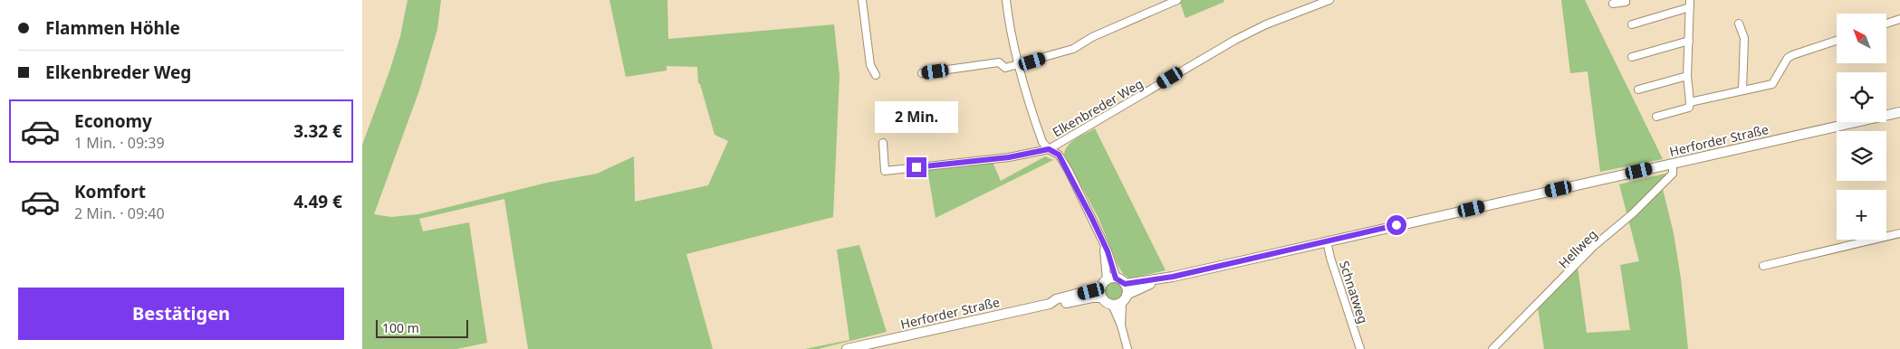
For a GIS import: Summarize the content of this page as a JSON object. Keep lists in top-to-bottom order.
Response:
{
  "streets": {
    "main road": ["Herforder Straße"],
    "street": ["Elkenbreder Weg", "Hellweg", "Schnatweg"]
  },
  "crossings": [
    ["Herforder Straße", "Hellweg"],
    ["Herforder Straße", "Schnatweg"]
  ],
  "scale_bar": "100 m",
  "north": "top left",
  "page": {
    "banner": ["Flammen Höhle", "Elkenbreder Weg"],
    "map_buttons": "+",
    "list": [
      {
        "name": "Economy",
        "note": "1 Min. · 09:39",
        "value": "3.32 €"
      },
      {
        "name": "Komfort",
        "note": "2 Min. · 09:40",
        "value": "4.49 €"
      }
    ],
    "bubble": "2 Min.",
    "buttons": "Bestätigen",
    "scale": "100 m"
  }
}
